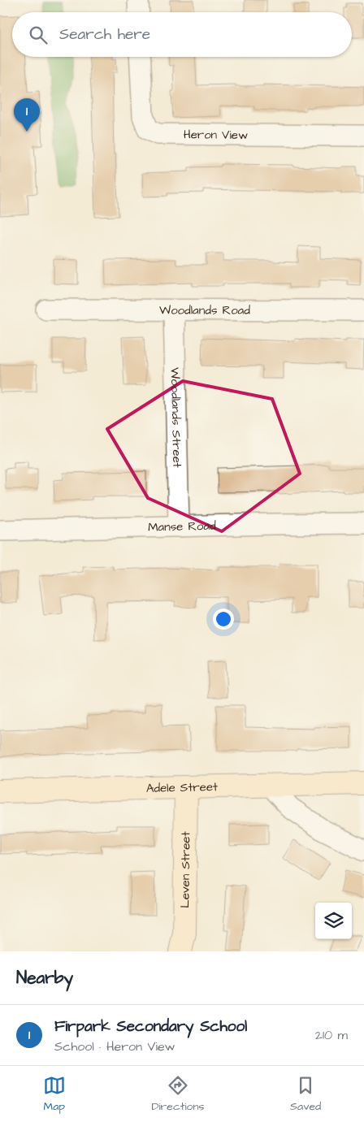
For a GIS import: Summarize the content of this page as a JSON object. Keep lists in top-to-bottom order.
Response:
{
  "streets": {
    "street": [
      "Heron View",
      "Woodlands Road",
      "Woodlands Street",
      "Manse Road",
      "Adele Street",
      "Leven Street"
    ]
  },
  "crossings": [
    ["Woodlands Road", "Woodlands Street"],
    ["Woodlands Street", "Manse Road"],
    ["Adele Street", "Leven Street"]
  ],
  "page": {
    "search": "Search here",
    "pins": "1",
    "heading": "Nearby",
    "list": [
      {
        "mark": "1",
        "name": "Firpark Secondary School",
        "note": "School · Heron View",
        "value": "210 m"
      }
    ],
    "nav": ["Map", "Directions", "Saved"]
  }
}
